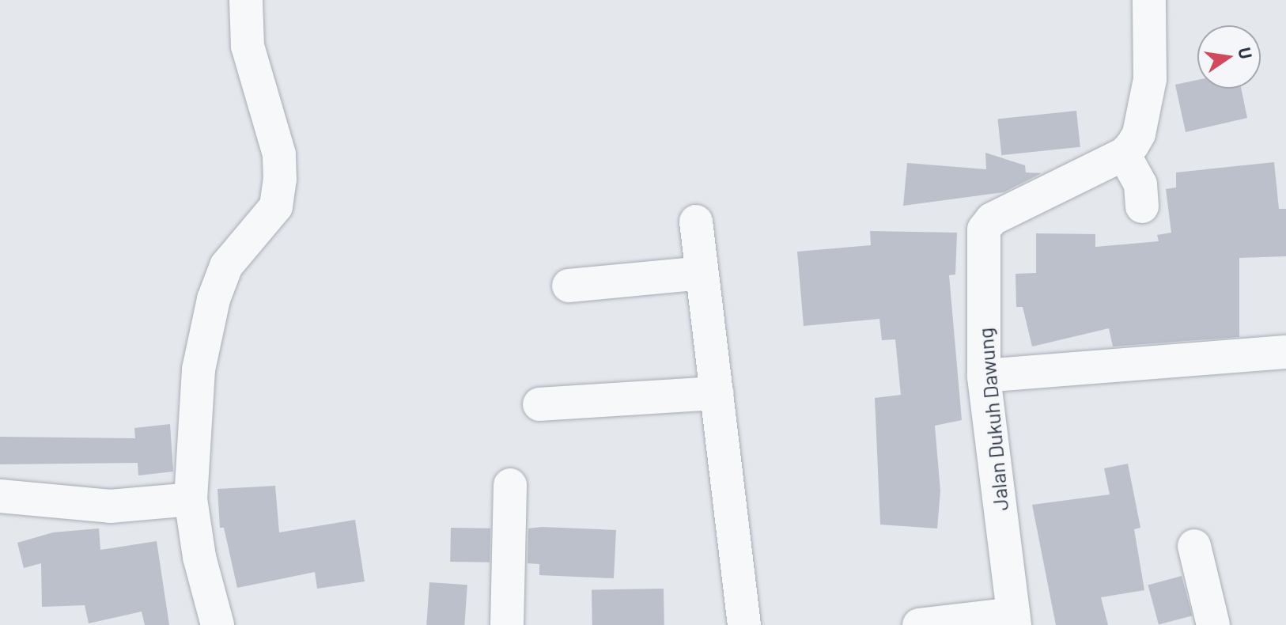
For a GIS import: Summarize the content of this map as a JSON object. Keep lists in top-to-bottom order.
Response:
{
  "streets": {
    "street": ["Jalan Dukuh Dawung"]
  },
  "north": "right"
}
